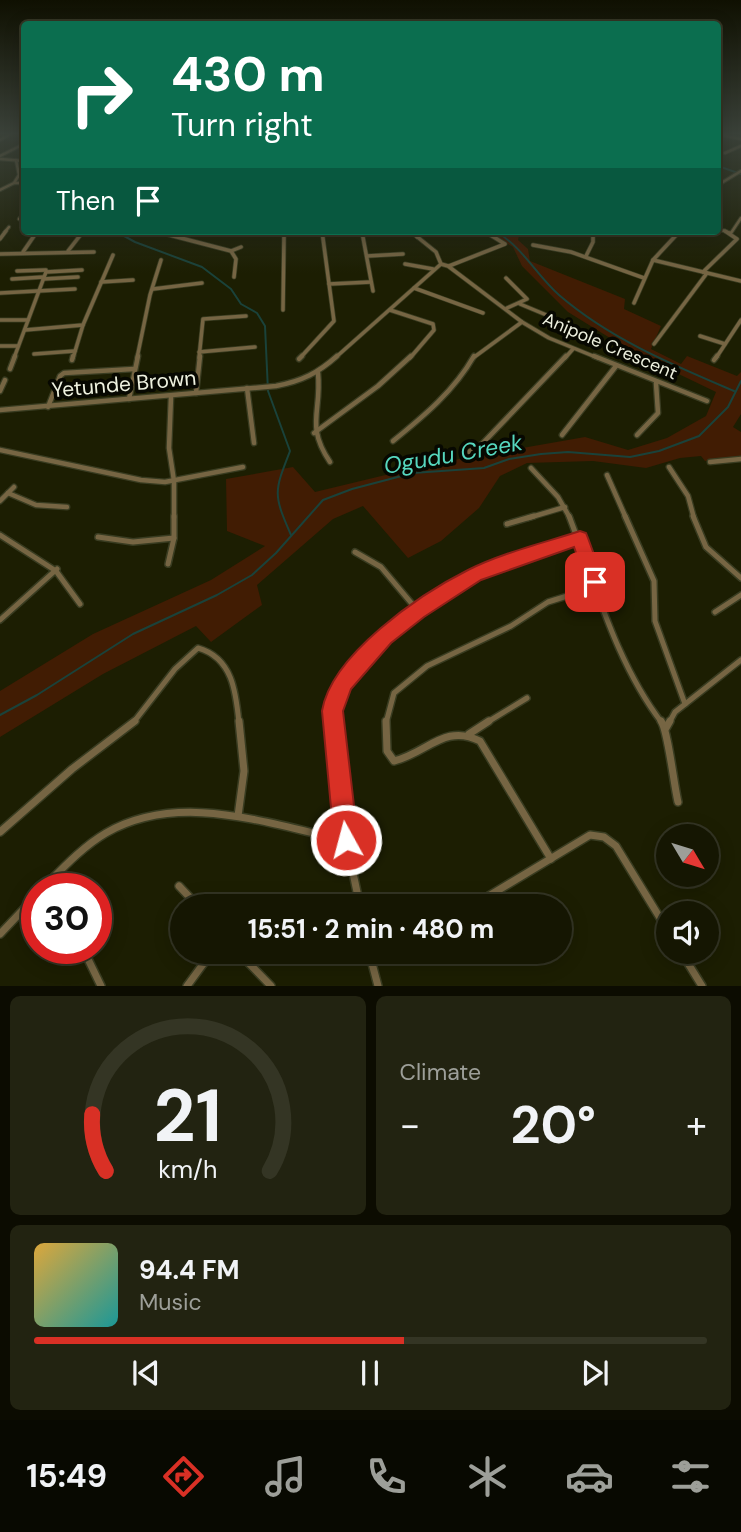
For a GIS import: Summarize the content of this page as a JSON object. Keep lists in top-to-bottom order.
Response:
{
  "streets": {
    "street": ["Anipole Crescent", "Yetunde Brown"]
  },
  "crossings": [
    ["Anipole Crescent", "Yetunde Brown"]
  ],
  "water": ["Ogudu Creek"],
  "north": "bottom right",
  "page": {
    "turn": ["430 m", "Turn right"],
    "then": "Then",
    "limit": "30",
    "trip": "15:51 · 2 min · 480 m",
    "tile": "Climate",
    "heat": ["−", "20°", "+"],
    "song": ["94.4 FM", "Music"],
    "tabs": "15:49",
    "gauge": ["21", "km/h"]
  }
}
